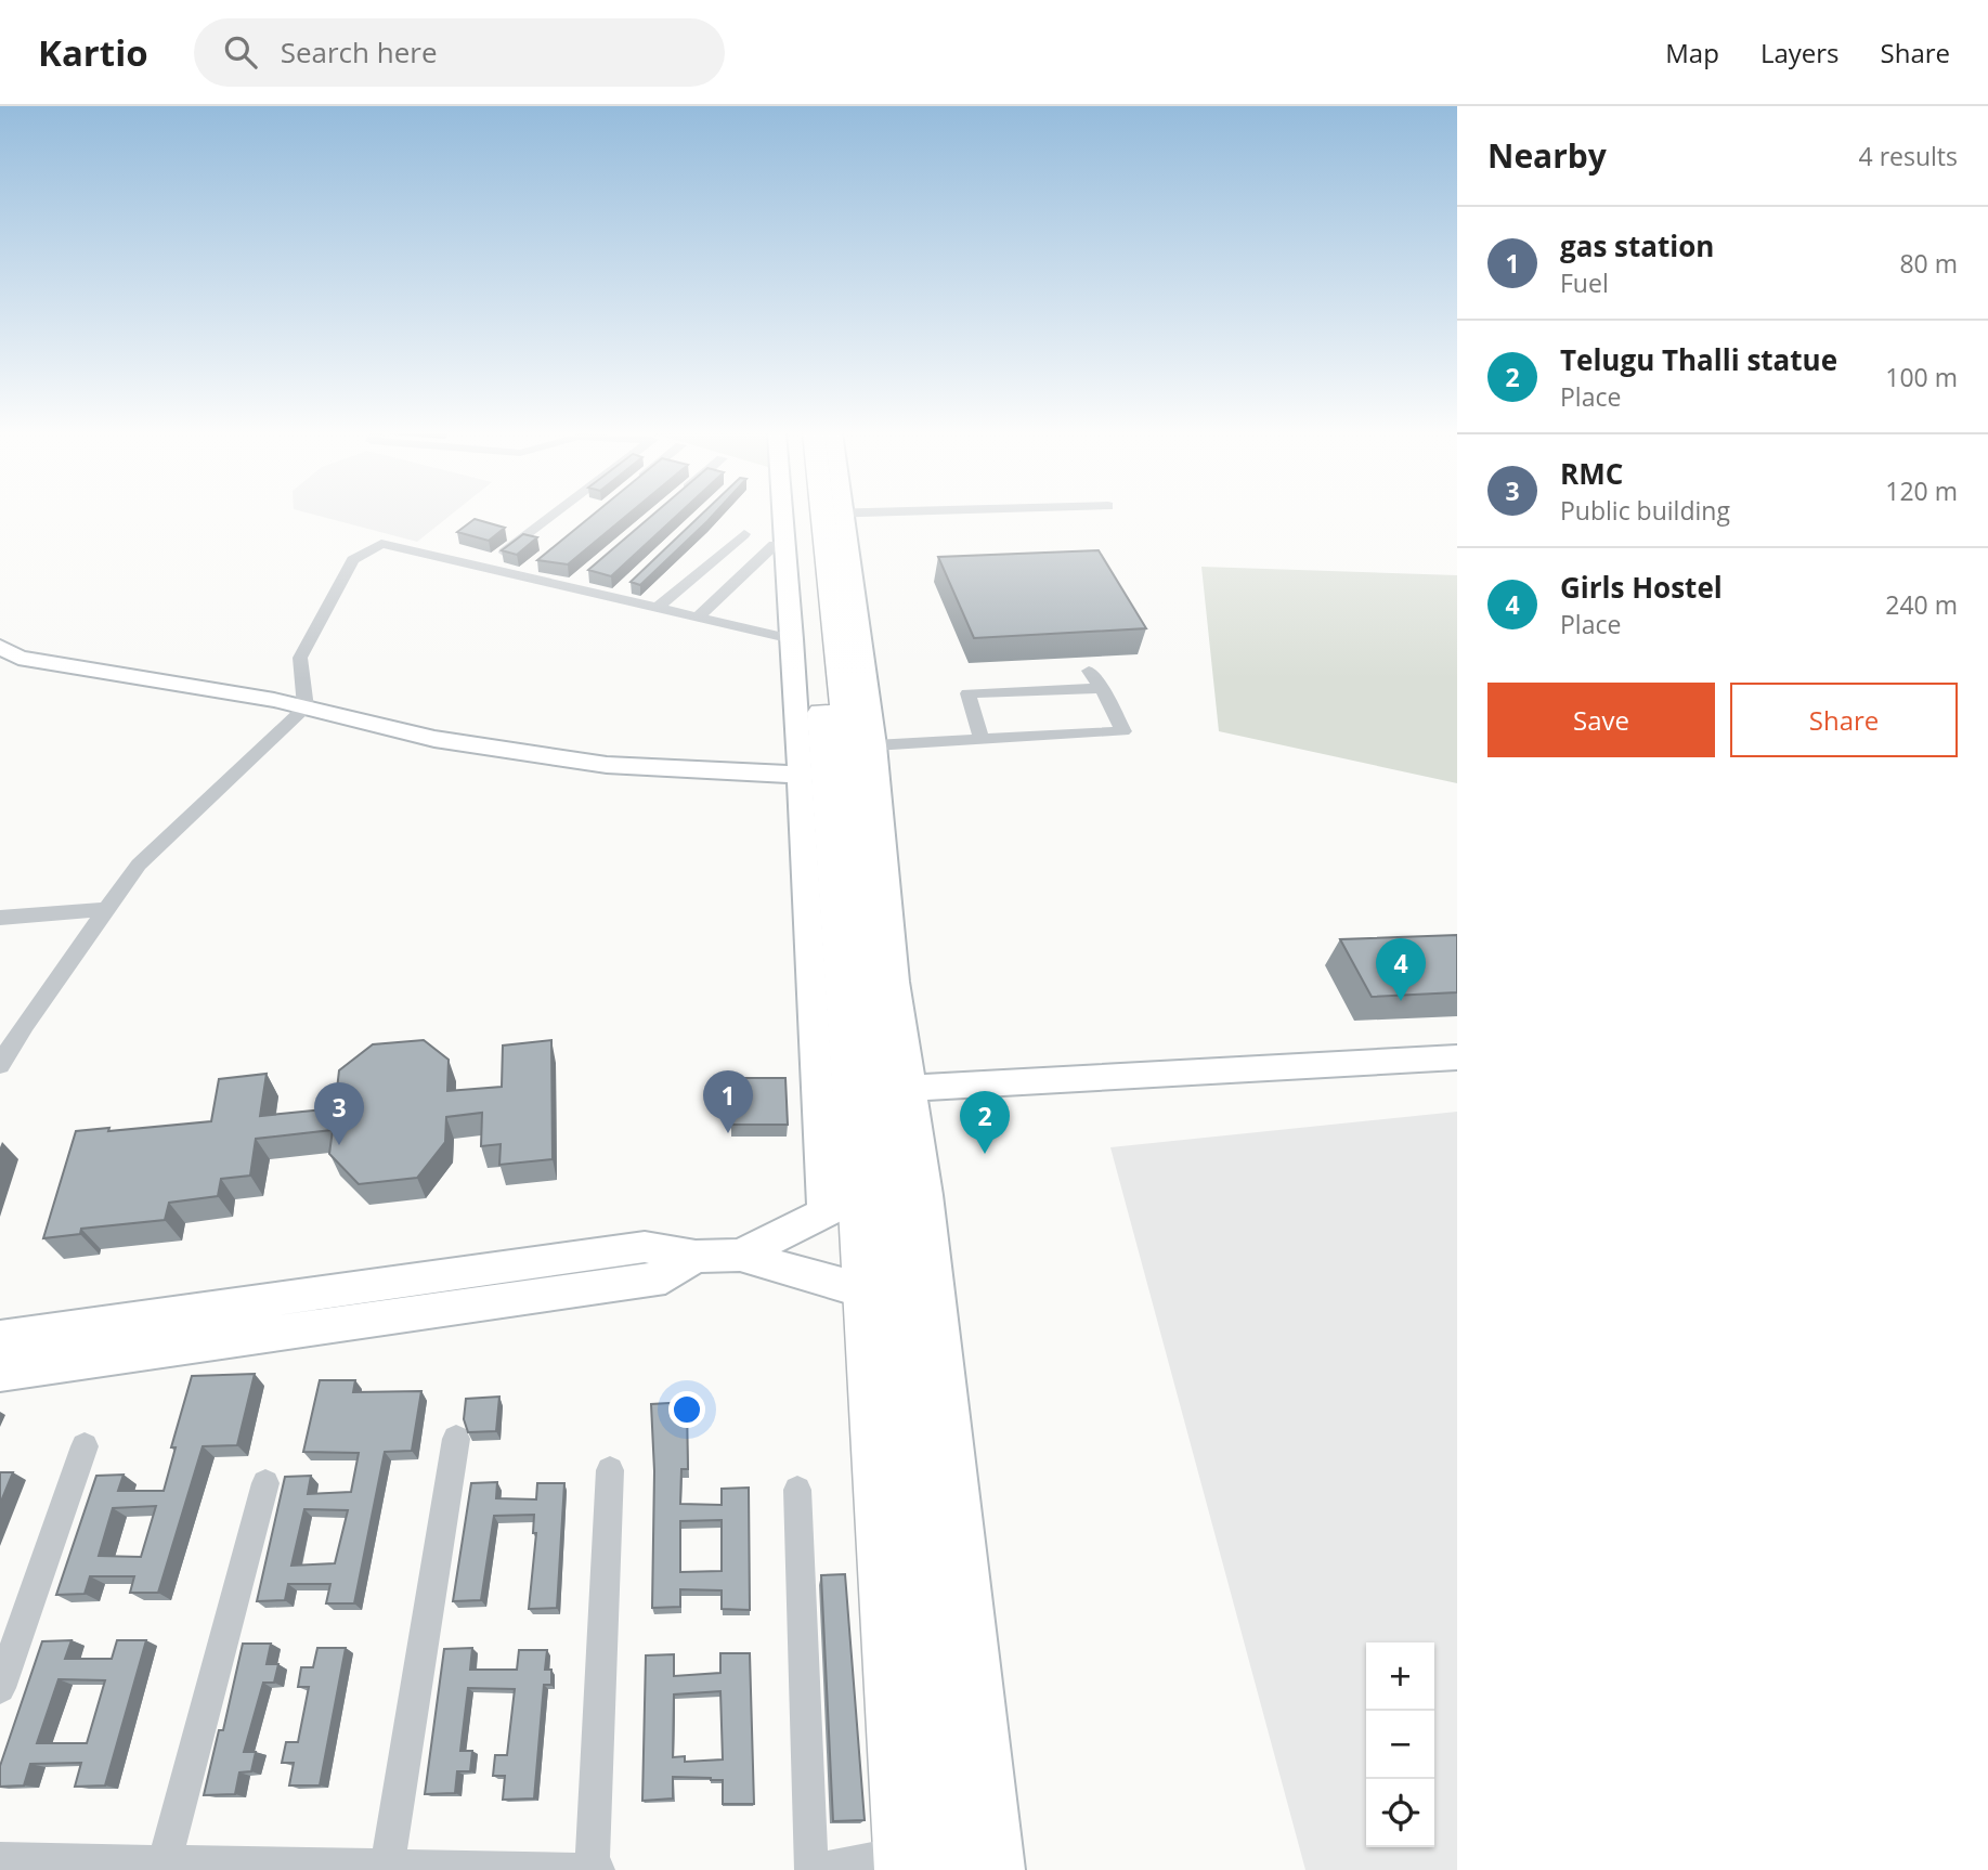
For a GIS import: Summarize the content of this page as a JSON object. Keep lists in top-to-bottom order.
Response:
{
  "page": {
    "header": "Kartio",
    "search": "Search here",
    "nav": ["Map", "Layers", "Share"],
    "heading": ["Nearby", "4 results"],
    "list": [
      {
        "mark": "1",
        "name": "gas station",
        "note": "Fuel",
        "value": "80 m"
      },
      {
        "mark": "2",
        "name": "Telugu Thalli statue",
        "note": "Place",
        "value": "100 m"
      },
      {
        "mark": "3",
        "name": "RMC",
        "note": "Public building",
        "value": "120 m"
      },
      {
        "mark": "4",
        "name": "Girls Hostel",
        "note": "Place",
        "value": "240 m"
      }
    ],
    "buttons": ["Save", "Share"],
    "pins": [
      "4",
      "1",
      "3",
      "2"
    ],
    "map_buttons": ["+", "−"]
  }
}
